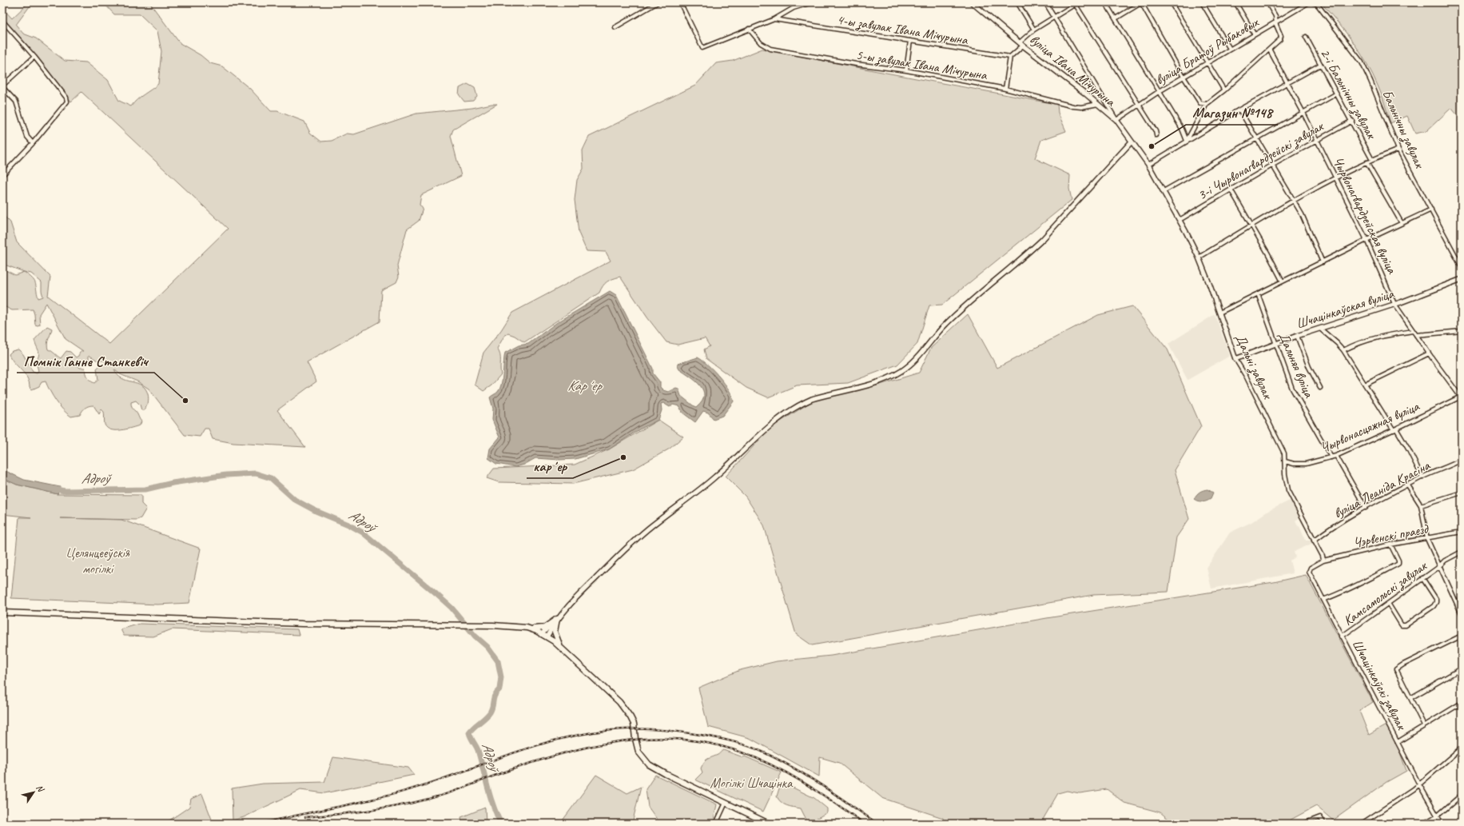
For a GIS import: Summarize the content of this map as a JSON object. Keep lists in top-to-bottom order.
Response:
{
  "streets": {
    "street": [
      "4-ы завулак Івана Мічурына",
      "вуліца Братоў Рыбаковых",
      "5-ы завулак Івана Мічурына",
      "вуліца Івана Мічурына",
      "2-і Бальнічны завулак",
      "Бальнічны завулак",
      "3-і Чырвонагвардзейскі завулак",
      "Чырвонагвардзейская вуліца",
      "Шчацінкаўская вуліца",
      "Дальняя вуліца",
      "Дальні завулак",
      "Чырвонасцяжная вуліца",
      "вуліца Леаніда Красіна",
      "Чэрвенскі праезд",
      "Камсамольскі завулак",
      "Шчацінкаўскі завулак"
    ]
  },
  "crossings": [
    ["вуліца Братоў Рыбаковых", "вуліца Івана Мічурына"],
    ["5-ы завулак Івана Мічурына", "вуліца Івана Мічурына"],
    ["вуліца Івана Мічурына", "Дальні завулак"],
    ["2-і Бальнічны завулак", "3-і Чырвонагвардзейскі завулак"],
    ["3-і Чырвонагвардзейскі завулак", "Чырвонагвардзейская вуліца"],
    ["3-і Чырвонагвардзейскі завулак", "Дальні завулак"],
    ["Чырвонагвардзейская вуліца", "Шчацінкаўская вуліца"],
    ["Чырвонагвардзейская вуліца", "Чырвонасцяжная вуліца"],
    ["Шчацінкаўская вуліца", "Дальняя вуліца"],
    ["Шчацінкаўская вуліца", "Дальні завулак"],
    ["Дальняя вуліца", "Чырвонасцяжная вуліца"],
    ["Дальні завулак", "Чырвонасцяжная вуліца"],
    ["Дальні завулак", "вуліца Леаніда Красіна"],
    ["Дальні завулак", "Чэрвенскі праезд"],
    ["Дальні завулак", "Шчацінкаўскі завулак"],
    ["Чэрвенскі праезд", "Шчацінкаўскі завулак"],
    ["Камсамольскі завулак", "Шчацінкаўскі завулак"]
  ],
  "water": ["Карʼер", "Адроў"],
  "parks": ["Целянцееўскія могілкі", "Могілкі Шчацінка"],
  "places": ["Магазин №148", "Помнік Ганне Станкевіч", "карʼер"],
  "north": "top right"
}
